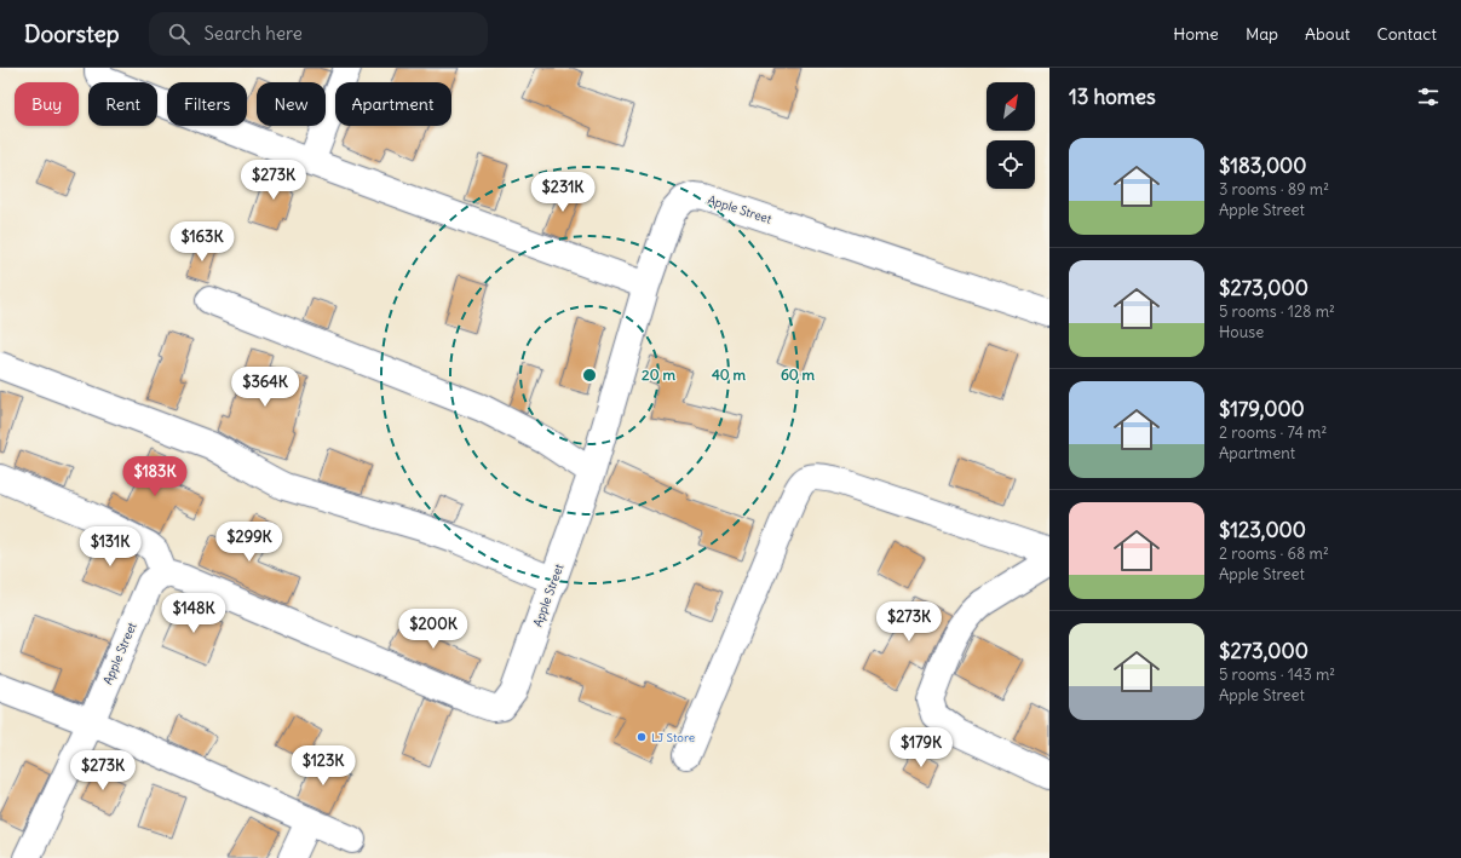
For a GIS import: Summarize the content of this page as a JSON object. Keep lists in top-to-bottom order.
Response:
{
  "streets": {
    "street": ["Apple Street"]
  },
  "places": ["LJ Store"],
  "north": "top right",
  "page": {
    "header": "Doorstep",
    "search": "Search here",
    "nav": [
      "Home",
      "Map",
      "About",
      "Contact"
    ],
    "heading": "13 homes",
    "chip": [
      "Buy",
      "Rent",
      "Filters",
      "New",
      "Apartment"
    ],
    "list": [
      {
        "name": "$183,000",
        "note": "3 rooms · 89 m² · Apple Street"
      },
      {
        "name": "$273,000",
        "note": "5 rooms · 128 m² · House"
      },
      {
        "name": "$179,000",
        "note": "2 rooms · 74 m² · Apartment"
      },
      {
        "name": "$123,000",
        "note": "2 rooms · 68 m² · Apple Street"
      },
      {
        "name": "$273,000",
        "note": "5 rooms · 143 m² · Apple Street"
      }
    ],
    "price": [
      "$273K",
      "$231K",
      "$163K",
      "$364K",
      "$183K",
      "$299K",
      "$131K",
      "$148K",
      "$273K",
      "$200K",
      "$179K",
      "$123K",
      "$273K"
    ]
  },
  "rings": ["20 m", "40 m", "60 m"]
}
